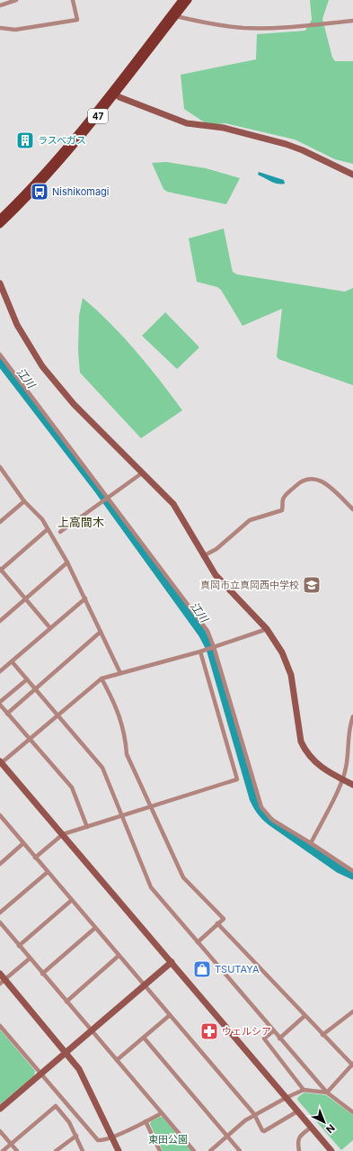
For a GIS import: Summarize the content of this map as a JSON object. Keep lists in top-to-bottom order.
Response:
{
  "streets": {
    "main road": ["47"]
  },
  "districts": ["上高間木"],
  "water": ["江川"],
  "parks": ["東田公園"],
  "places": {
    "building": ["ラスベガス"],
    "bus stop": ["Nishikomagi"],
    "school or university": ["真岡市立真岡西中学校"],
    "shop": ["TSUTAYA"],
    "pharmacy": ["ウェルシア"]
  },
  "north": "bottom right"
}
